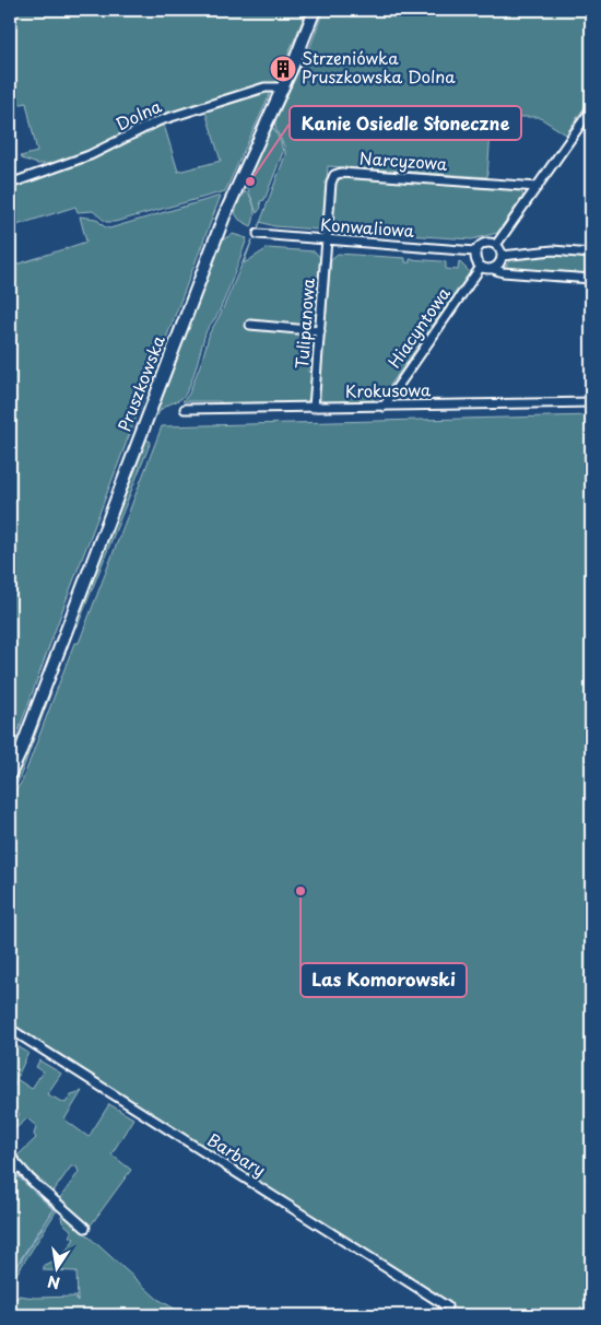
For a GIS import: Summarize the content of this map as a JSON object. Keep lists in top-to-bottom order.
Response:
{
  "streets": {
    "street": [
      "Dolna",
      "Narcyzowa",
      "Konwaliowa",
      "Tulipanowa",
      "Hiacyntowa",
      "Pruszkowska",
      "Krokusowa",
      "Barbary"
    ]
  },
  "crossings": [
    ["Dolna", "Pruszkowska"],
    ["Narcyzowa", "Konwaliowa"],
    ["Narcyzowa", "Tulipanowa"],
    ["Konwaliowa", "Tulipanowa"],
    ["Konwaliowa", "Hiacyntowa"],
    ["Tulipanowa", "Krokusowa"],
    ["Hiacyntowa", "Krokusowa"]
  ],
  "places": {
    "building": ["Strzeniówka Pruszkowska Dolna"],
    "other": ["Kanie Osiedle Słoneczne", "Las Komorowski"]
  },
  "north": "bottom"
}
